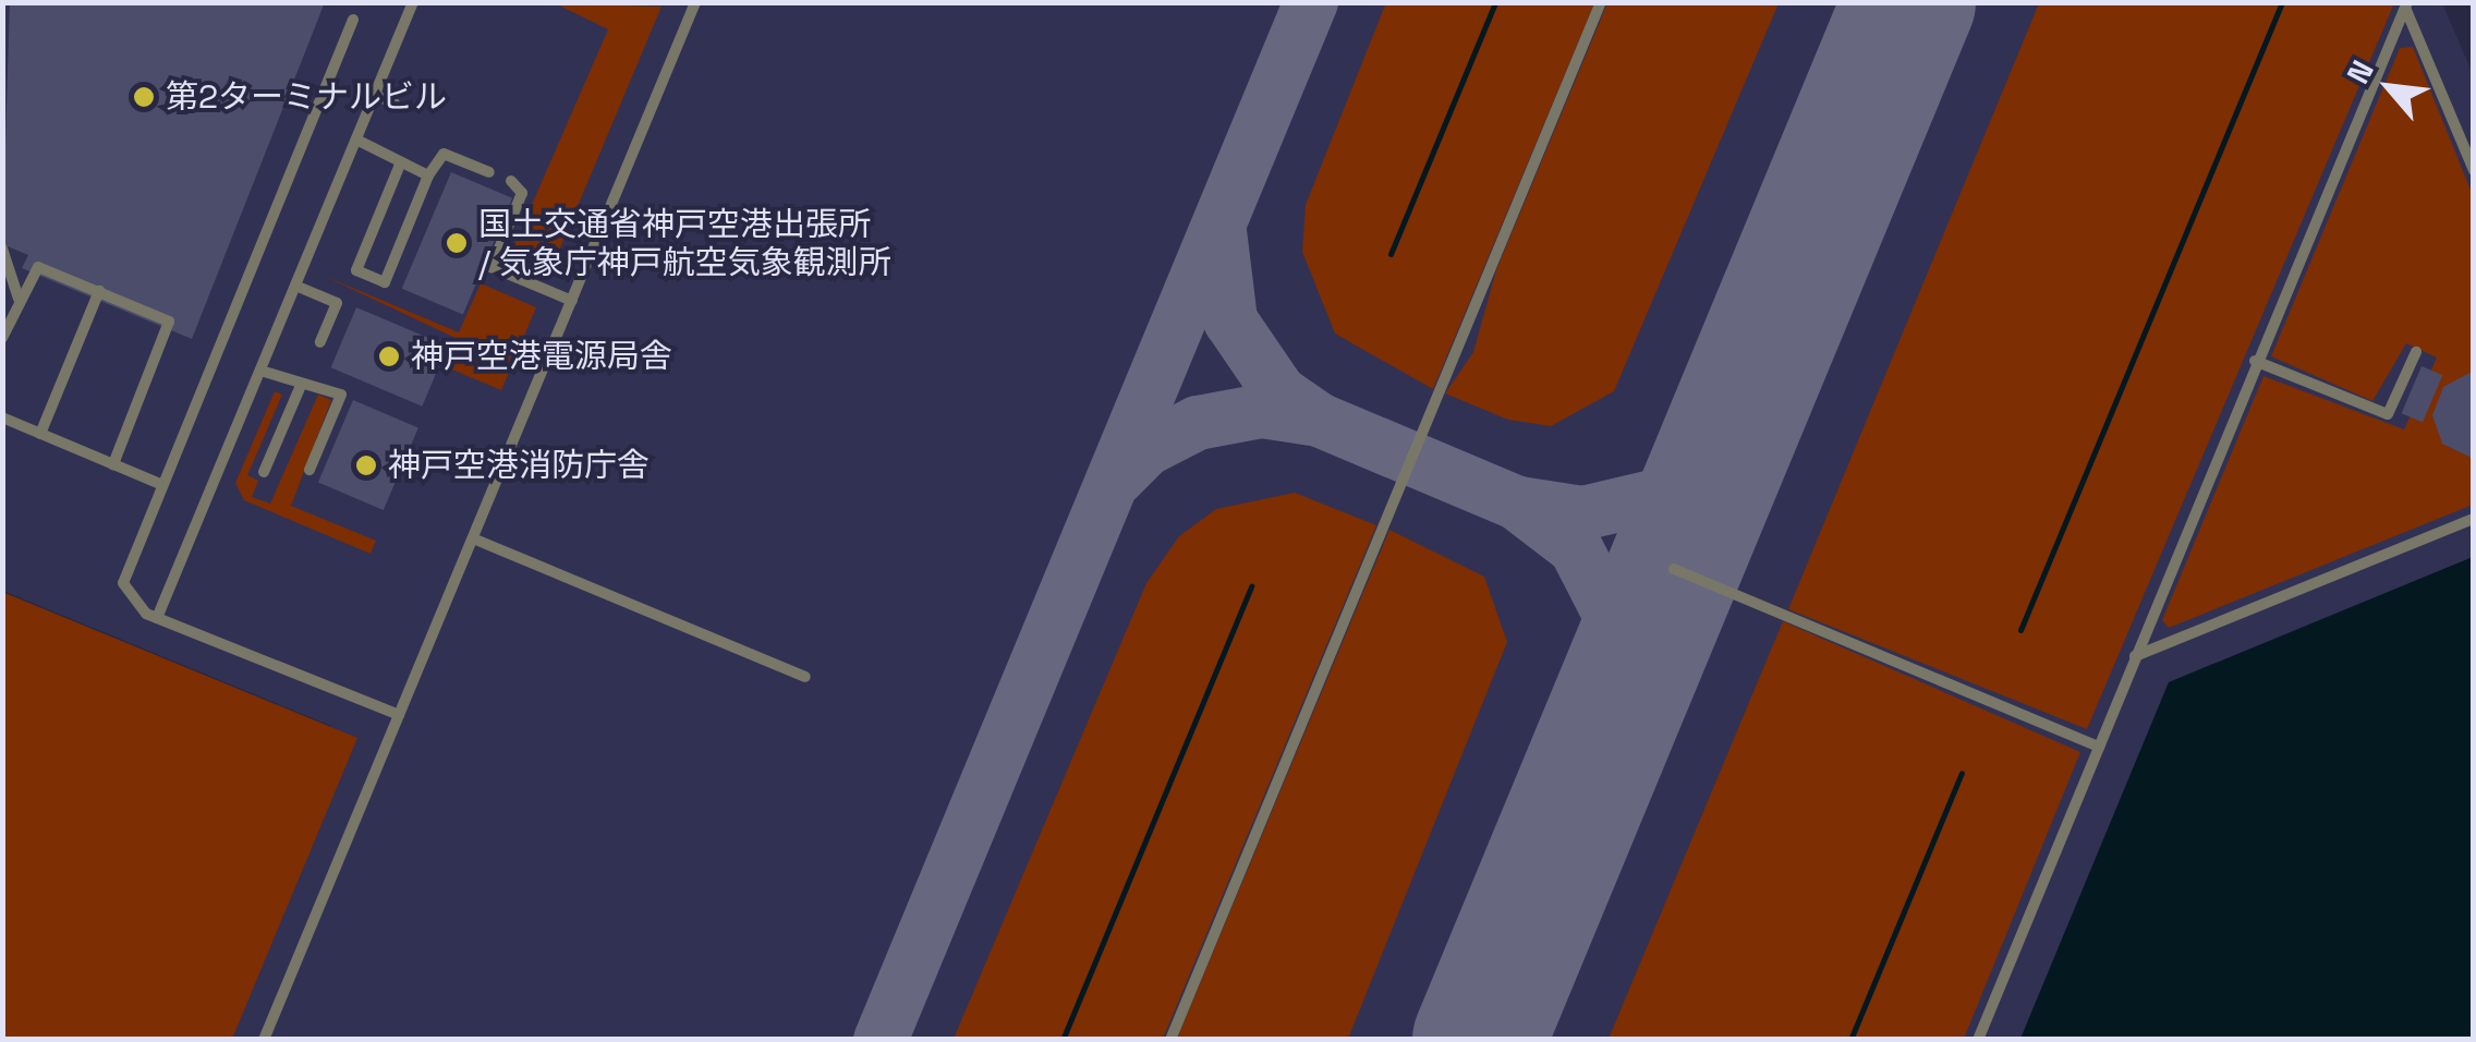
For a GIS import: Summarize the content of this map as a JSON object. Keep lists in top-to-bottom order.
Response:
{
  "places": [
    "第2ターミナルビル",
    "国土交通省神戸空港出張所 / 気象庁神戸航空気象観測所",
    "神戸空港電源局舎",
    "神戸空港消防庁舎"
  ],
  "north": "top left"
}
